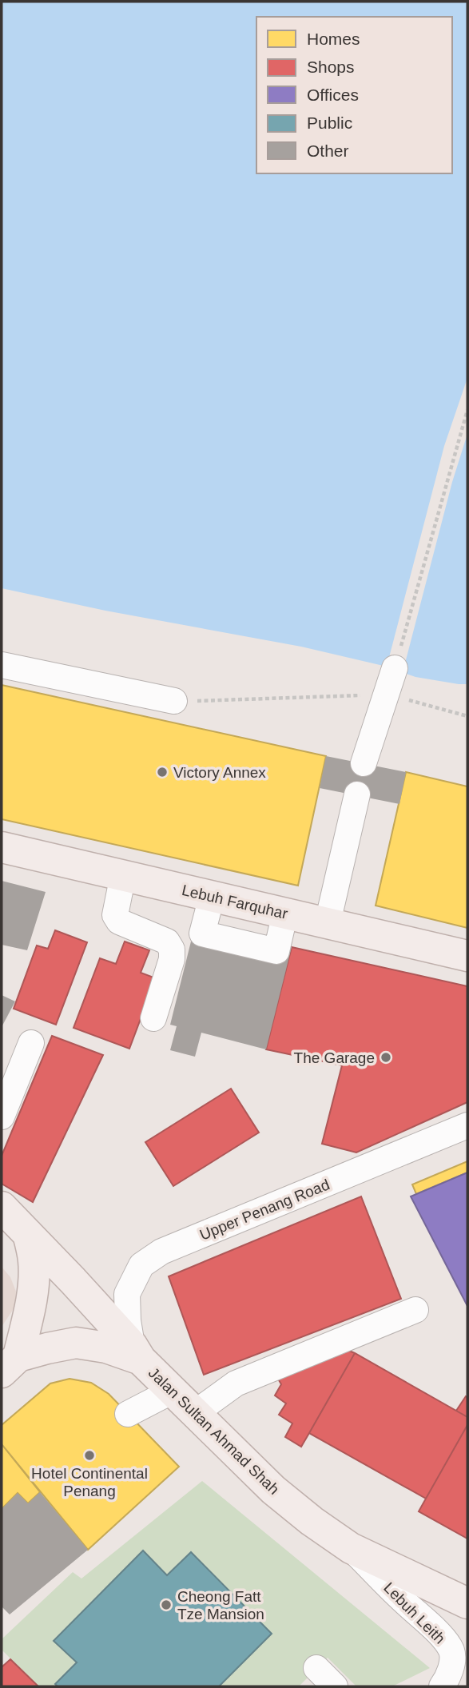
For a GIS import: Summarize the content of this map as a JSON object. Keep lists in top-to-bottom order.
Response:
{
  "streets": {
    "main road": ["Lebuh Farquhar", "Jalan Sultan Ahmad Shah"],
    "street": ["Upper Penang Road", "Lebuh Leith"]
  },
  "crossings": [
    ["Upper Penang Road", "Jalan Sultan Ahmad Shah"],
    ["Jalan Sultan Ahmad Shah", "Lebuh Leith"]
  ],
  "places": [
    "Victory Annex",
    "The Garage",
    "Hotel Continental Penang",
    "Cheong Fatt Tze Mansion"
  ],
  "legend": [
    "Homes",
    "Shops",
    "Offices",
    "Public",
    "Other"
  ]
}
